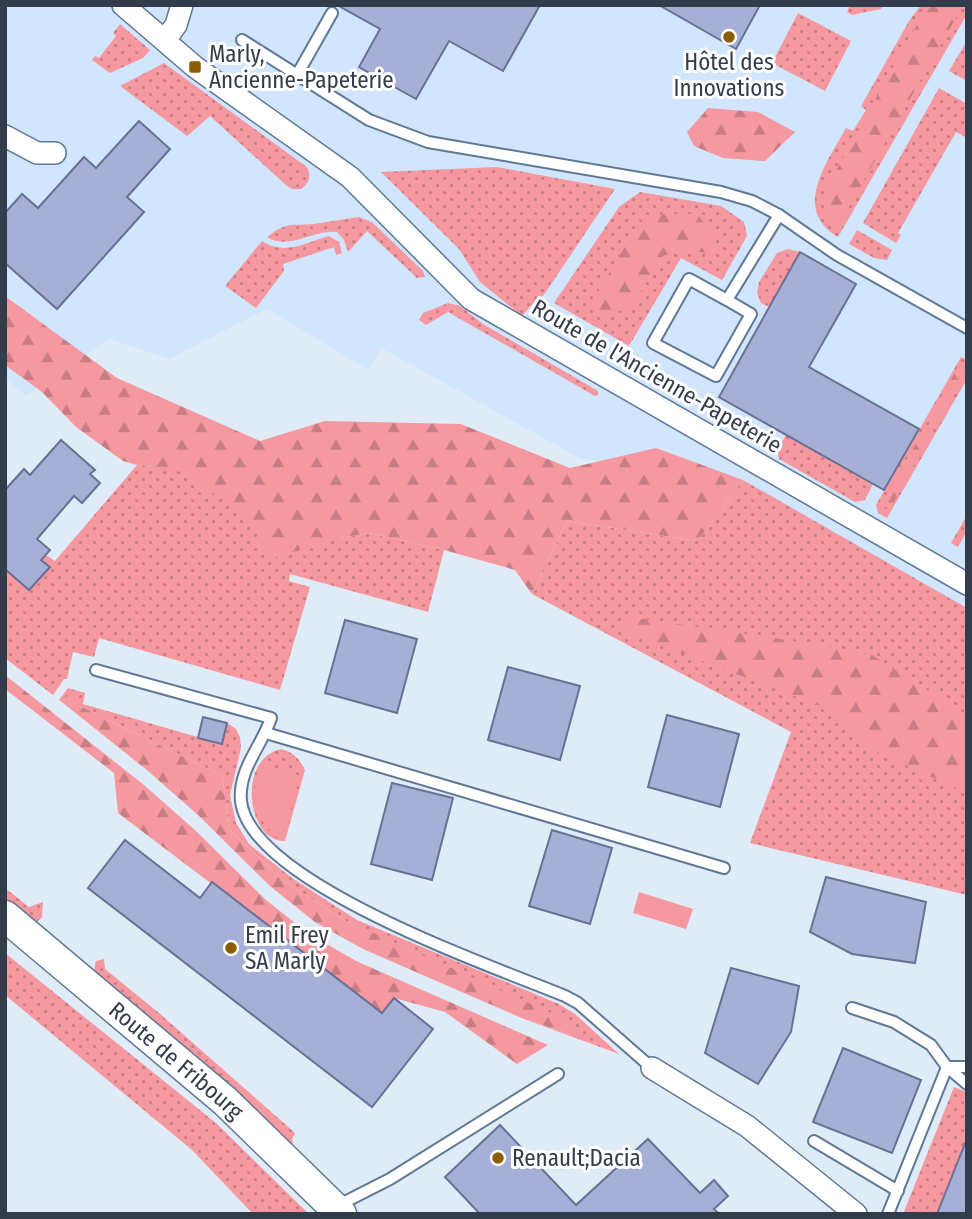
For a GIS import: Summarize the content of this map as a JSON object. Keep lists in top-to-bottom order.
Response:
{
  "streets": {
    "main road": ["Route de Fribourg"],
    "street": ["Route de l'Ancienne-Papeterie"]
  },
  "places": {
    "other": ["Hôtel des Innovations", "Emil Frey SA Marly", "Renault;Dacia"],
    "transit": ["Marly, Ancienne-Papeterie"]
  }
}
